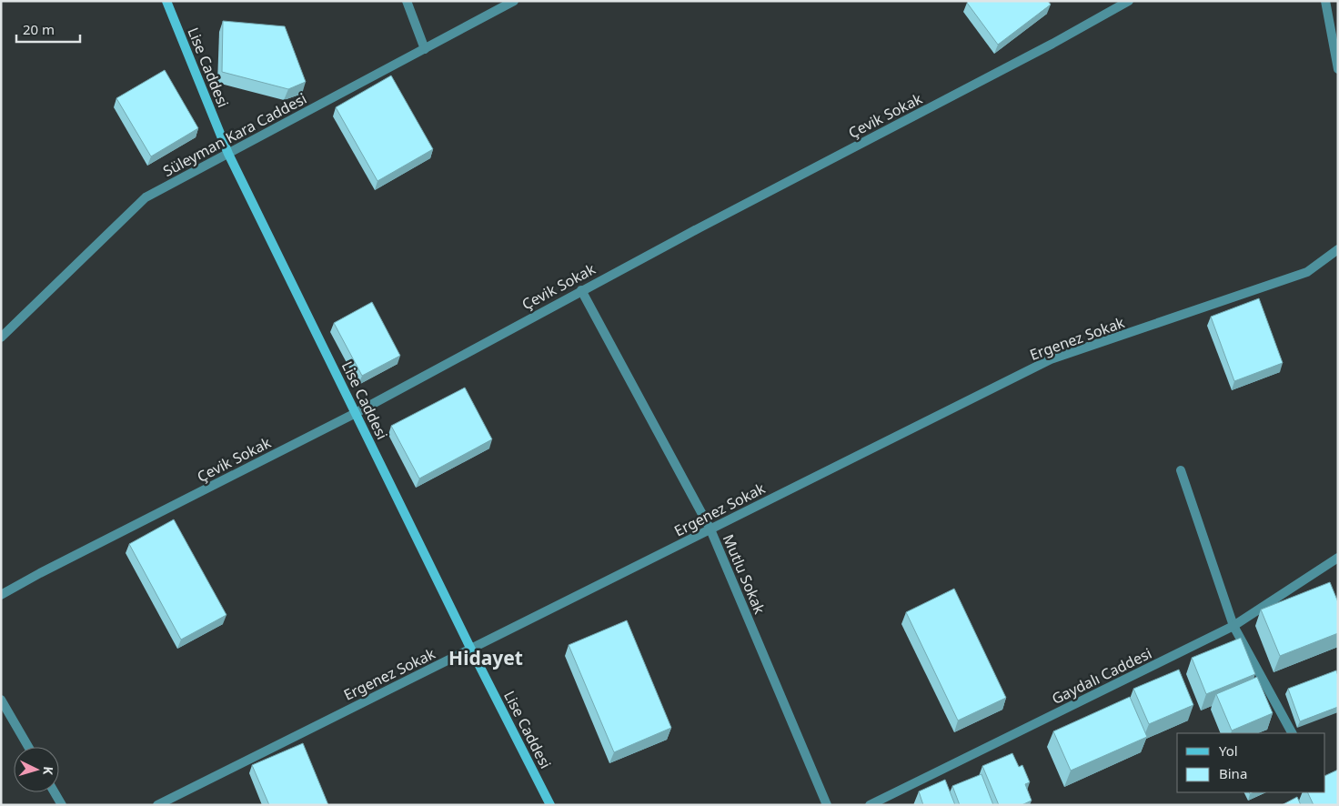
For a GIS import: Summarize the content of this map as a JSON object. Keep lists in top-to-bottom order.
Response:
{
  "streets": {
    "street": [
      "Lise Caddesi",
      "Çevik Sokak",
      "Süleyman Kara Caddesi",
      "Ergenez Sokak",
      "Mutlu Sokak",
      "Gaydalı Caddesi"
    ]
  },
  "crossings": [
    ["Lise Caddesi", "Çevik Sokak"],
    ["Lise Caddesi", "Süleyman Kara Caddesi"],
    ["Lise Caddesi", "Ergenez Sokak"],
    ["Çevik Sokak", "Mutlu Sokak"],
    ["Ergenez Sokak", "Mutlu Sokak"]
  ],
  "districts": ["Hidayet"],
  "legend": ["Yol", "Bina"],
  "scale_bar": "20 m",
  "north": "right"
}
